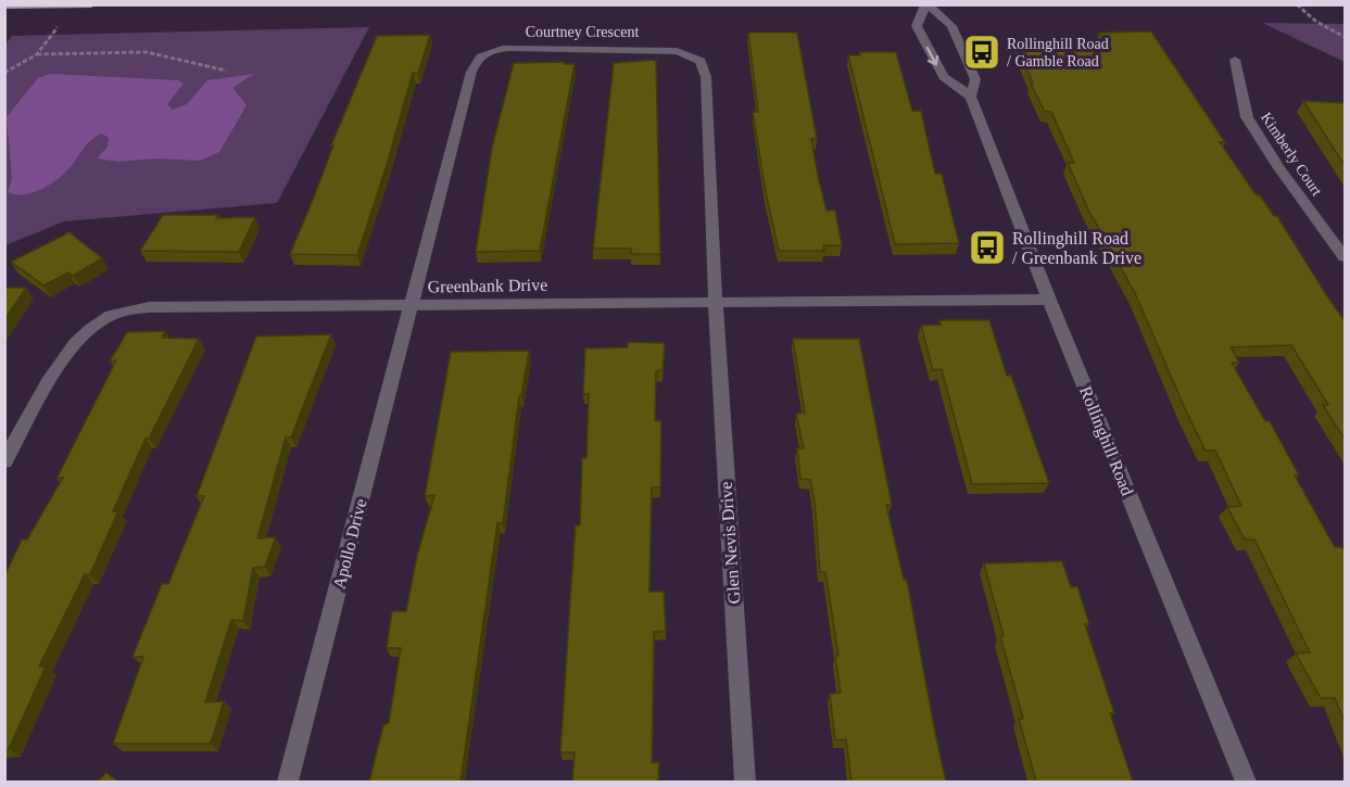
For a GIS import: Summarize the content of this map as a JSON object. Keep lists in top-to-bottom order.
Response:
{
  "streets": {
    "street": [
      "Courtney Crescent",
      "Kimberly Court",
      "Greenbank Drive",
      "Rollinghill Road",
      "Glen Nevis Drive",
      "Apollo Drive"
    ]
  },
  "crossings": [
    ["Courtney Crescent", "Greenbank Drive"],
    ["Courtney Crescent", "Glen Nevis Drive"],
    ["Courtney Crescent", "Apollo Drive"],
    ["Greenbank Drive", "Rollinghill Road"],
    ["Greenbank Drive", "Glen Nevis Drive"],
    ["Greenbank Drive", "Apollo Drive"]
  ],
  "places": {
    "bus stop": ["Rollinghill Road / Gamble Road", "Rollinghill Road / Greenbank Drive"]
  }
}
